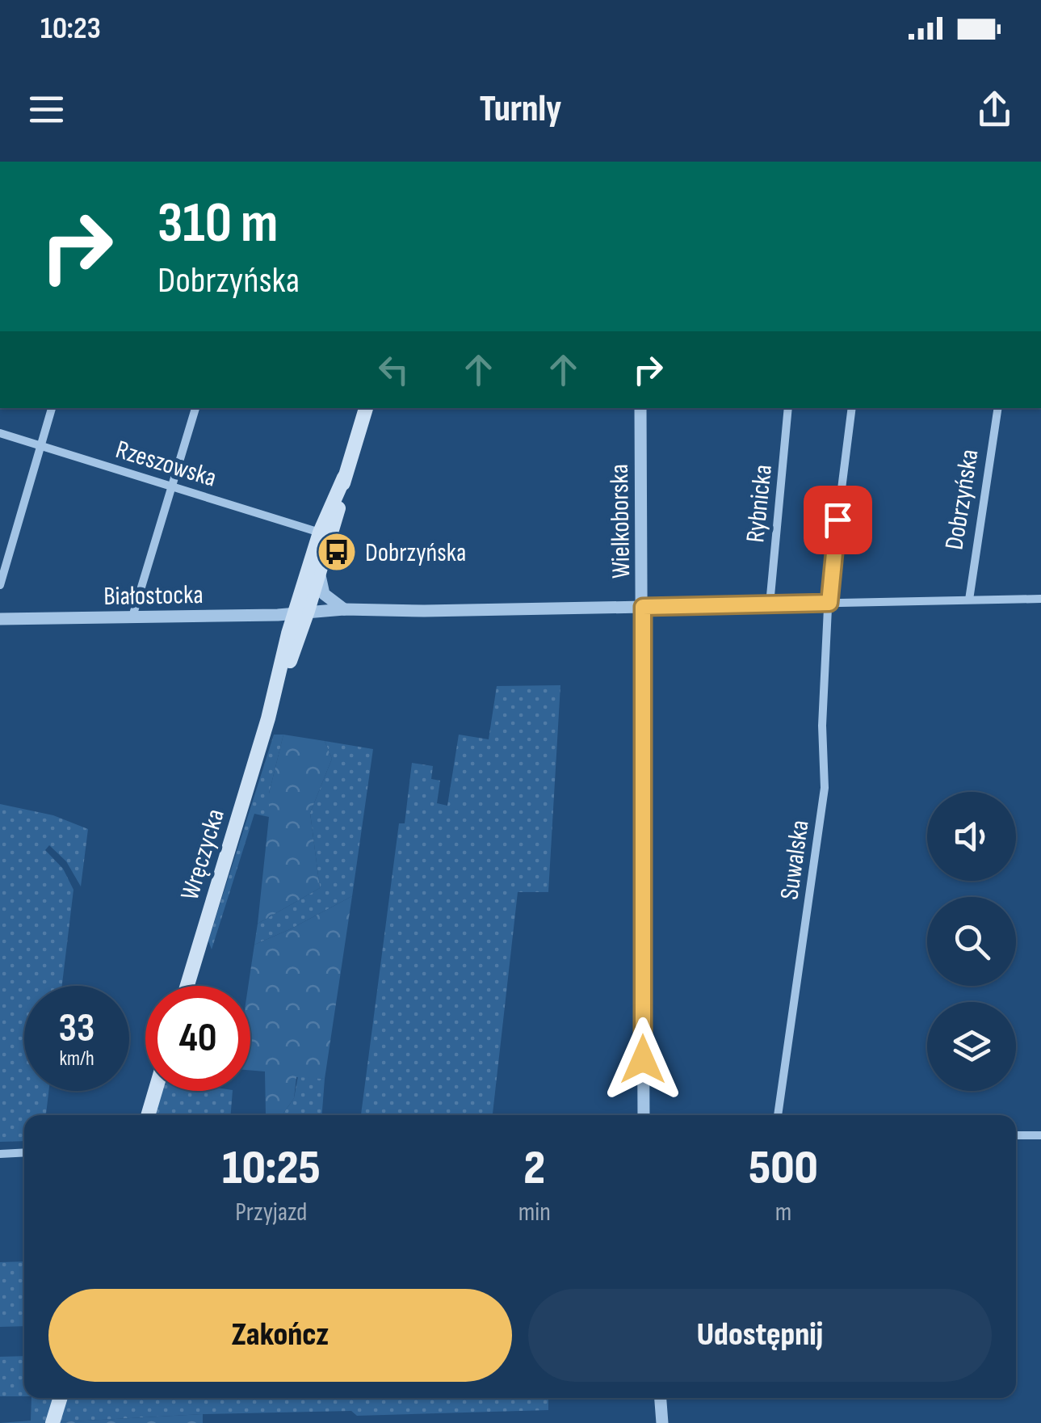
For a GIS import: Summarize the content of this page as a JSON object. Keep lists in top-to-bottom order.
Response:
{
  "streets": {
    "main road": ["Wręczycka"],
    "street": [
      "Rzeszowska",
      "Dobrzyńska",
      "Rybnicka",
      "Wielkoborska",
      "Białostocka",
      "Suwalska"
    ]
  },
  "crossings": [
    ["Rzeszowska", "Wręczycka"],
    ["Białostocka", "Wręczycka"]
  ],
  "places": {
    "bus stop": ["Dobrzyńska"]
  },
  "page": {
    "status": "10:23",
    "header": "Turnly",
    "turn": ["310 m", "Dobrzyńska"],
    "speed": "33 km/h",
    "limit": "40",
    "eta": [
      "10:25",
      "Przyjazd",
      "2",
      "min",
      "500",
      "m"
    ],
    "buttons": ["Zakończ", "Udostępnij"]
  }
}
